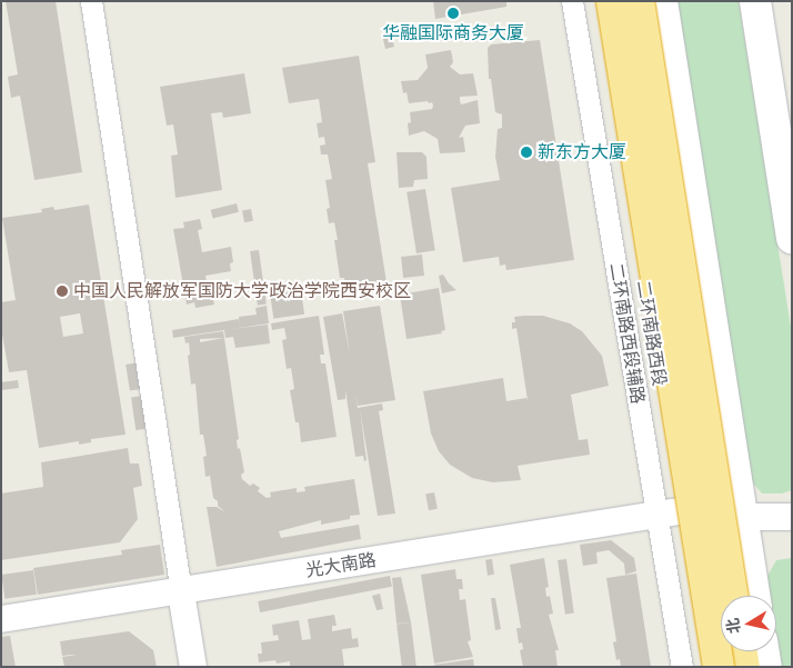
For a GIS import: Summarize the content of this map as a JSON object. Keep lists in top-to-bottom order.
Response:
{
  "streets": {
    "highway": ["二环南路西段"],
    "street": ["二环南路西段辅路", "光大南路"]
  },
  "crossings": [
    ["二环南路西段辅路", "二环南路西段"],
    ["二环南路西段辅路", "光大南路"],
    ["二环南路西段", "光大南路"]
  ],
  "places": ["华融国际商务大厦", "新东方大厦", "中国人民解放军国防大学政治学院西安校区"],
  "north": "left"
}
